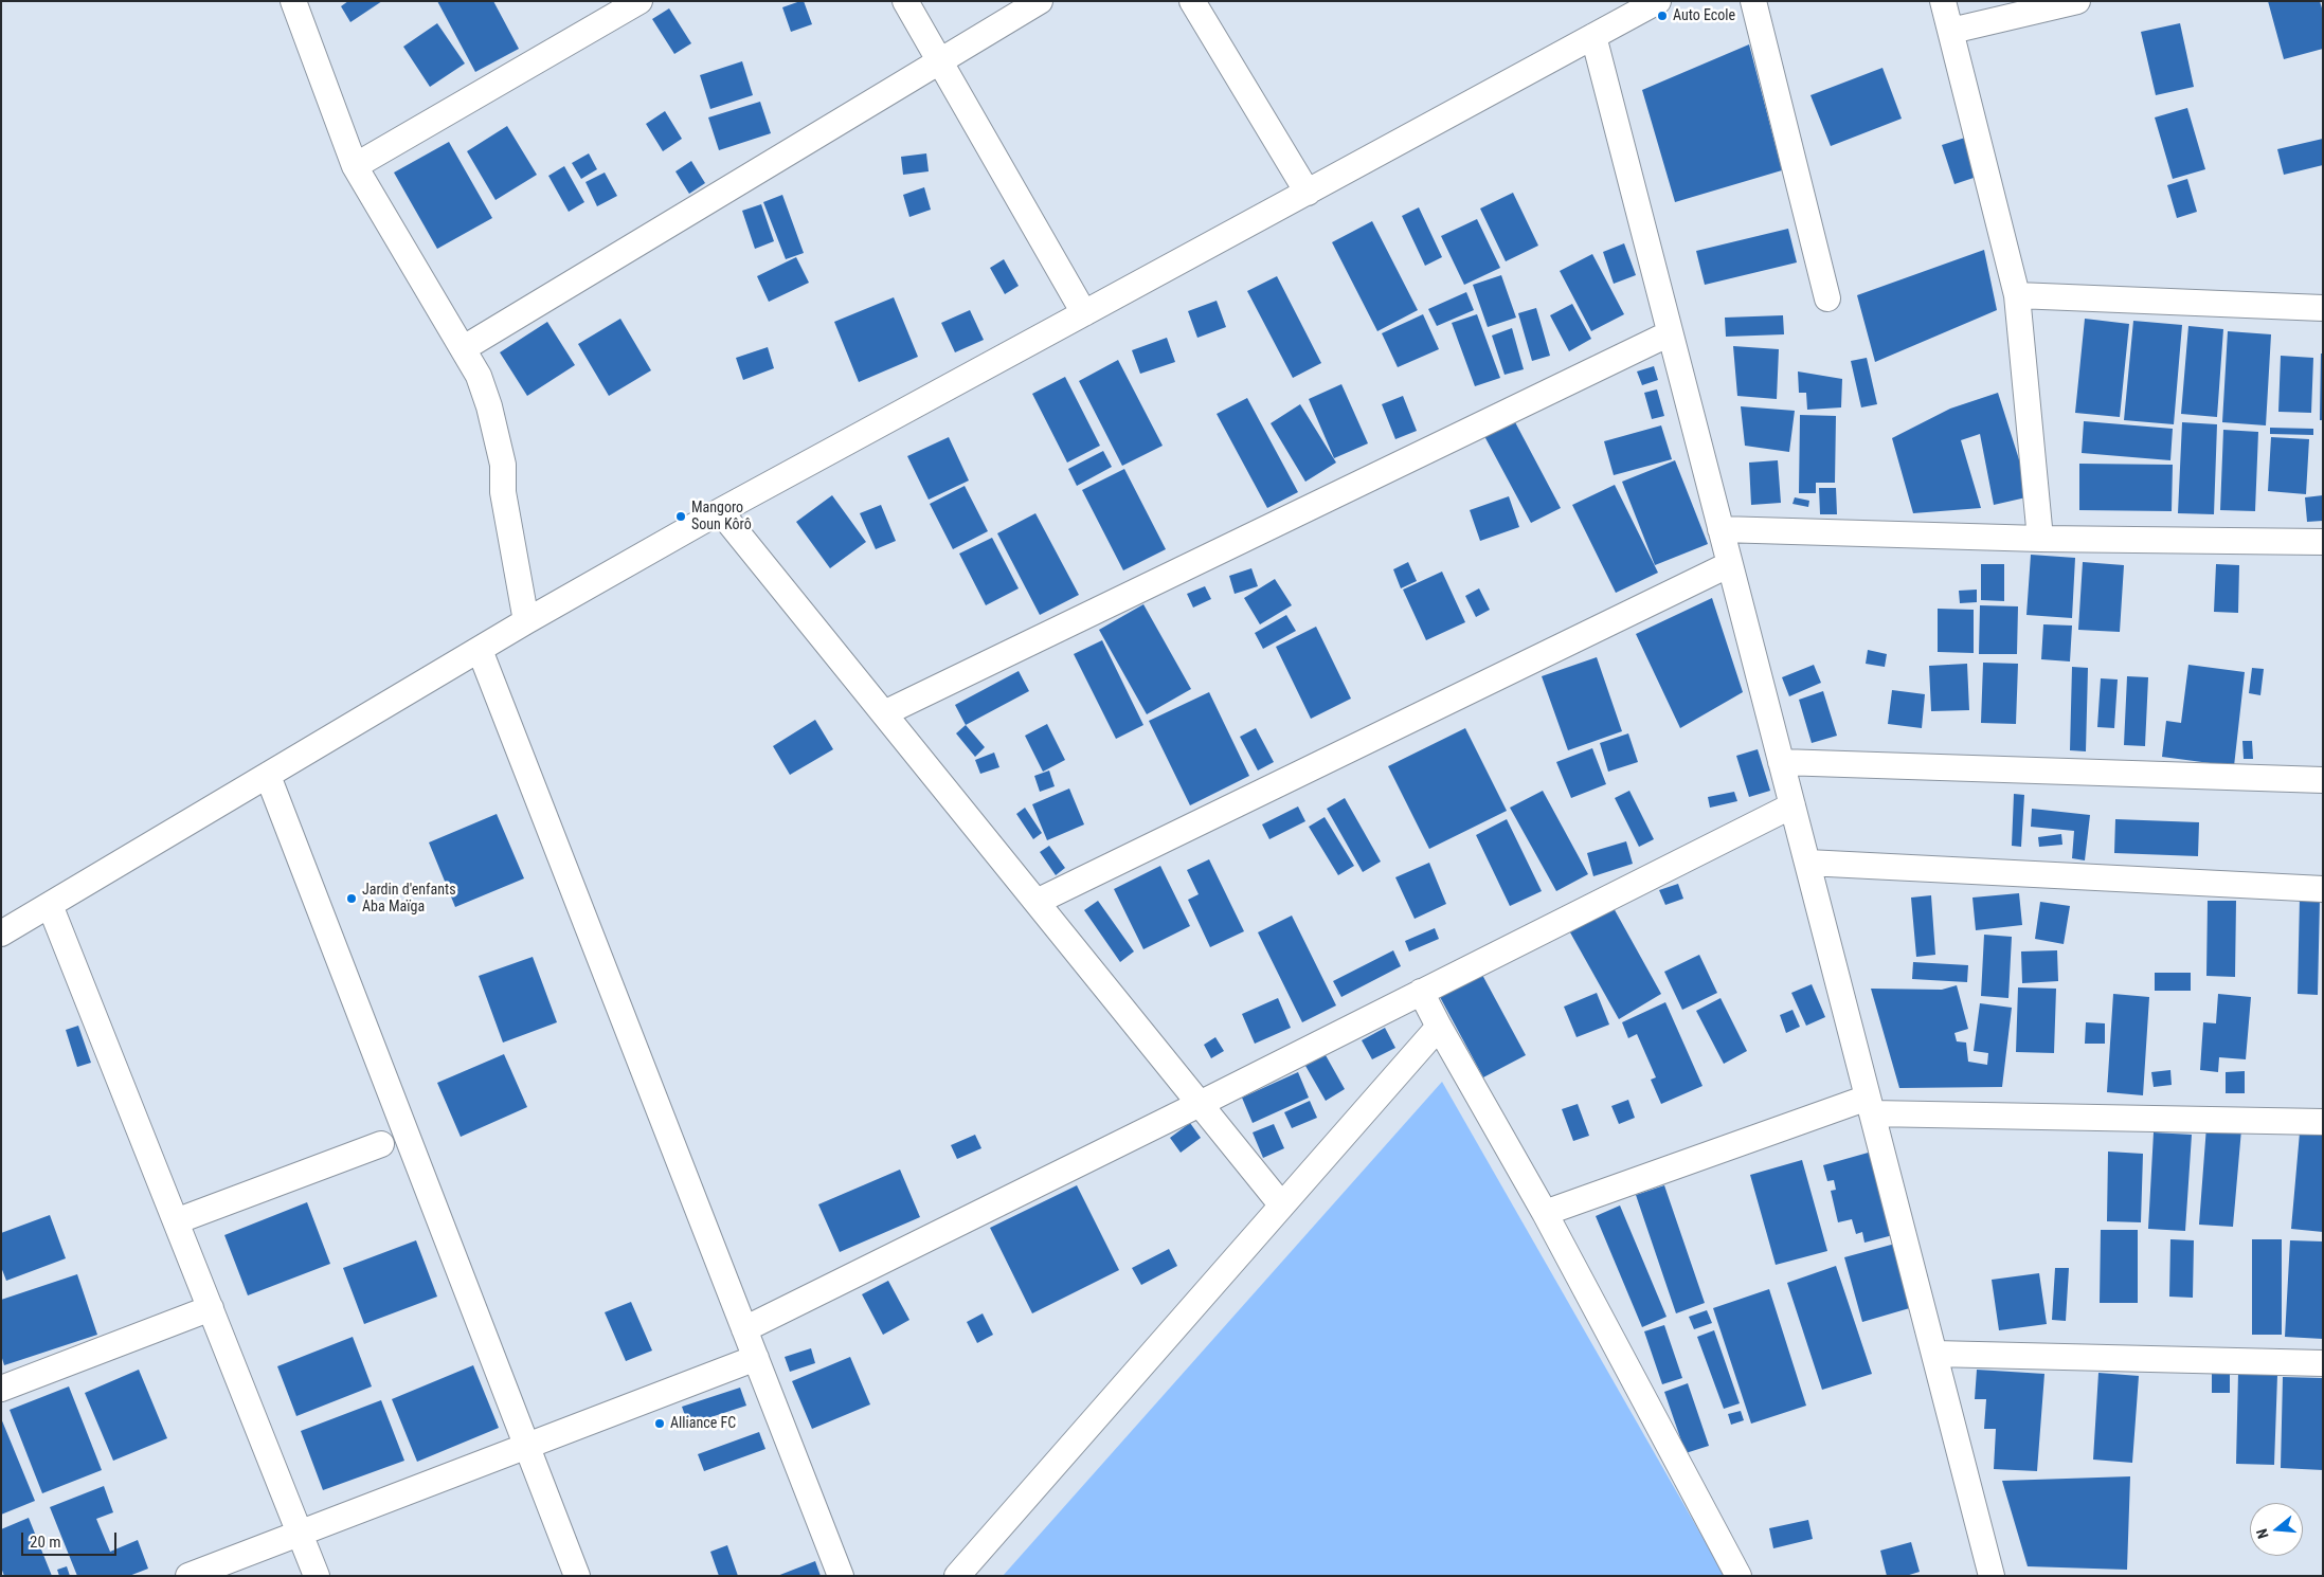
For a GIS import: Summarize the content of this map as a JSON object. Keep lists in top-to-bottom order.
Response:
{
  "places": [
    "Auto Ecole",
    "Mangoro Soun Kôrô",
    "Jardin d'enfants Aba Maïga",
    "Alliance FC"
  ],
  "scale_bar": "20 m",
  "north": "left"
}
